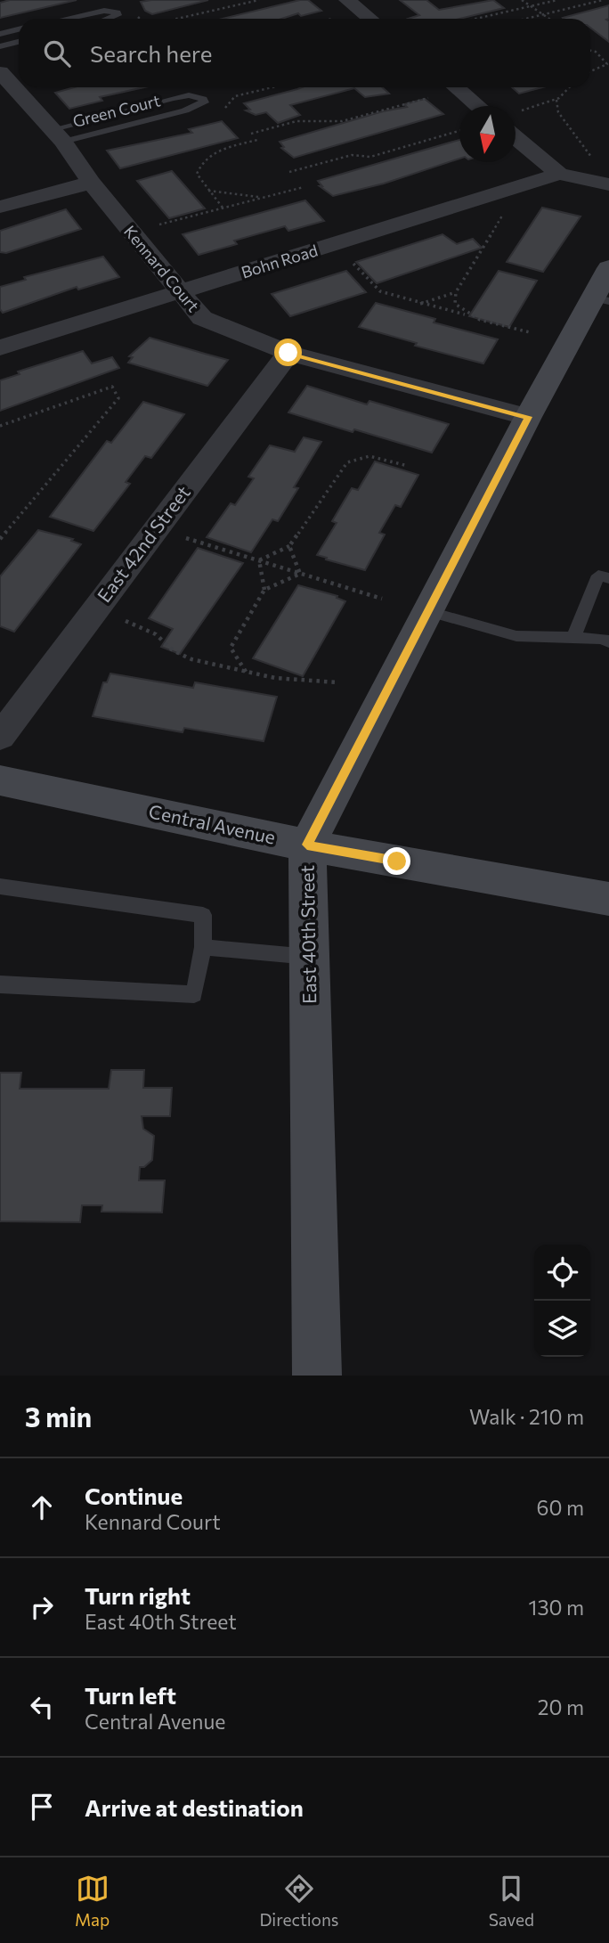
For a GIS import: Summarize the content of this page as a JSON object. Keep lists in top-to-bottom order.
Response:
{
  "streets": {
    "street": [
      "Bohn Road",
      "Kennard Court",
      "East 42nd Street",
      "Central Avenue",
      "East 40th Street"
    ],
    "lane": ["Green Court"]
  },
  "crossings": [
    ["Green Court", "Kennard Court"],
    ["Bohn Road", "Kennard Court"],
    ["Kennard Court", "East 42nd Street"],
    ["Kennard Court", "East 40th Street"],
    ["Central Avenue", "East 40th Street"]
  ],
  "north": "bottom",
  "page": {
    "search": "Search here",
    "heading": ["3 min", "Walk · 210 m"],
    "list": [
      ["Continue", "Kennard Court", "60 m"],
      ["Turn right", "East 40th Street", "130 m"],
      ["Turn left", "Central Avenue", "20 m"],
      "Arrive at destination"
    ],
    "nav": ["Map", "Directions", "Saved"]
  }
}
